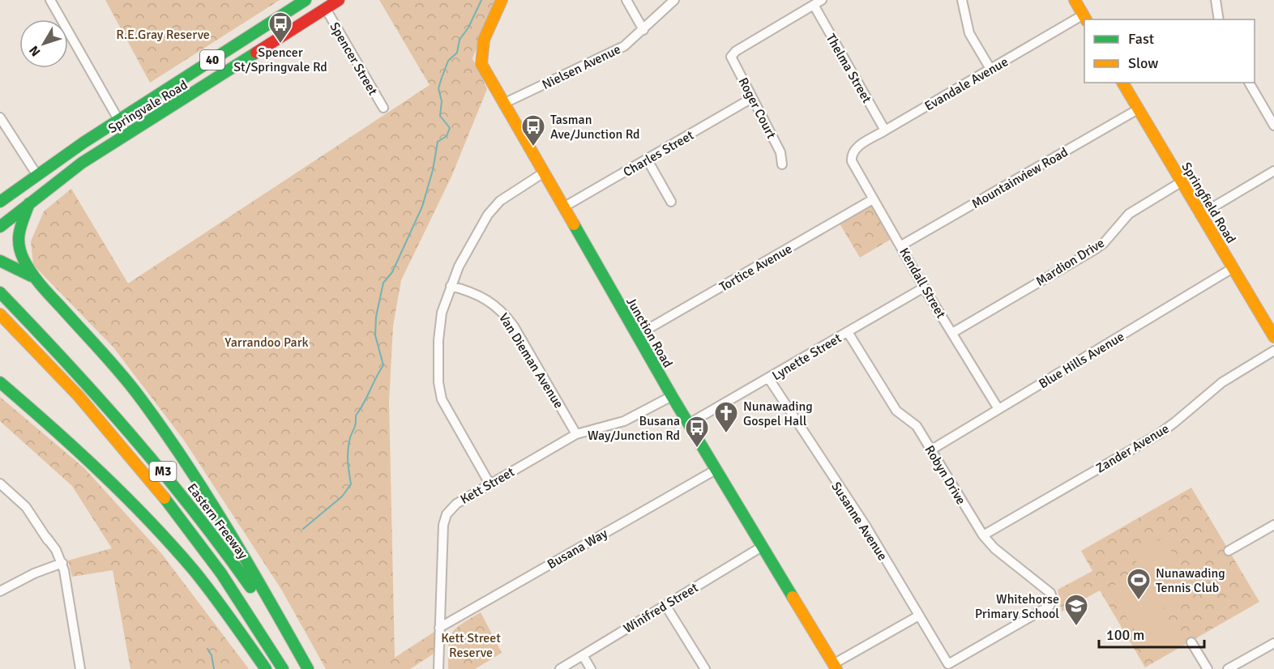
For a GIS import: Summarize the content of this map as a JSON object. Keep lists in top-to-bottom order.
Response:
{
  "streets": {
    "main road": [
      "40",
      "Springvale Road",
      "Springfield Road",
      "Junction Road",
      "M3",
      "Eastern Freeway"
    ],
    "street": [
      "Spencer Street",
      "Nielsen Avenue",
      "Thelma Street",
      "Evandale Avenue",
      "Roger Court",
      "Charles Street",
      "Mountainview Road",
      "Mardion Drive",
      "Tortice Avenue",
      "Kendall Street",
      "Lynette Street",
      "Blue Hills Avenue",
      "Van Dieman Avenue",
      "Zander Avenue",
      "Robyn Drive",
      "Kett Street",
      "Susanne Avenue",
      "Busana Way",
      "Winifred Street"
    ]
  },
  "crossings": [
    ["Spencer Street", "Springvale Road"],
    ["Nielsen Avenue", "Junction Road"],
    ["Thelma Street", "Evandale Avenue"],
    ["Thelma Street", "Roger Court"],
    ["Evandale Avenue", "Kendall Street"],
    ["Roger Court", "Charles Street"],
    ["Charles Street", "Junction Road"],
    ["Mountainview Road", "Springfield Road"],
    ["Mountainview Road", "Kendall Street"],
    ["Springfield Road", "Mardion Drive"],
    ["Springfield Road", "Blue Hills Avenue"],
    ["Mardion Drive", "Kendall Street"],
    ["Tortice Avenue", "Kendall Street"],
    ["Tortice Avenue", "Junction Road"],
    ["Kendall Street", "Lynette Street"],
    ["Kendall Street", "Blue Hills Avenue"],
    ["Junction Road", "Lynette Street"],
    ["Junction Road", "Kett Street"],
    ["Junction Road", "Busana Way"],
    ["Junction Road", "Winifred Street"],
    ["Lynette Street", "Robyn Drive"],
    ["Lynette Street", "Susanne Avenue"],
    ["Blue Hills Avenue", "Robyn Drive"],
    ["Van Dieman Avenue", "Kett Street"],
    ["Zander Avenue", "Robyn Drive"],
    ["Robyn Drive", "Susanne Avenue"],
    ["Kett Street", "Busana Way"]
  ],
  "parks": ["R.E.Gray Reserve", "Yarrandoo Park", "Kett Street Reserve"],
  "places": {
    "bus stop": ["Spencer St/Springvale Rd", "Tasman Ave/Junction Rd", "Busana Way/Junction Rd"],
    "church": ["Nunawading Gospel Hall"],
    "sports": ["Nunawading Tennis Club"],
    "school or university": ["Whitehorse Primary School"]
  },
  "legend": ["Fast", "Slow"],
  "scale_bar": "100 m",
  "north": "bottom left"
}
